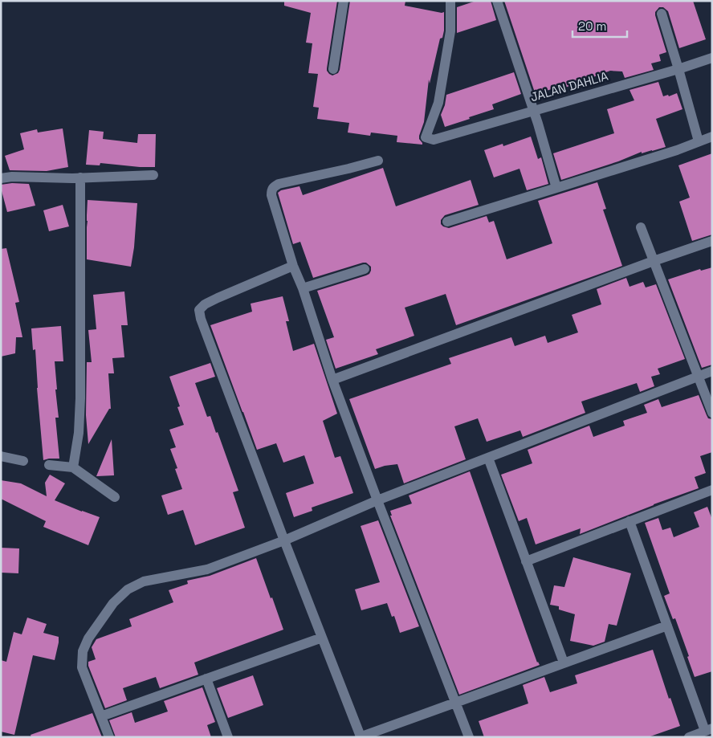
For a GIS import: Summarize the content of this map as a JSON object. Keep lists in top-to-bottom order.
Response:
{
  "streets": {
    "street": ["JALAN DAHLIA"]
  },
  "scale_bar": "20 m"
}
